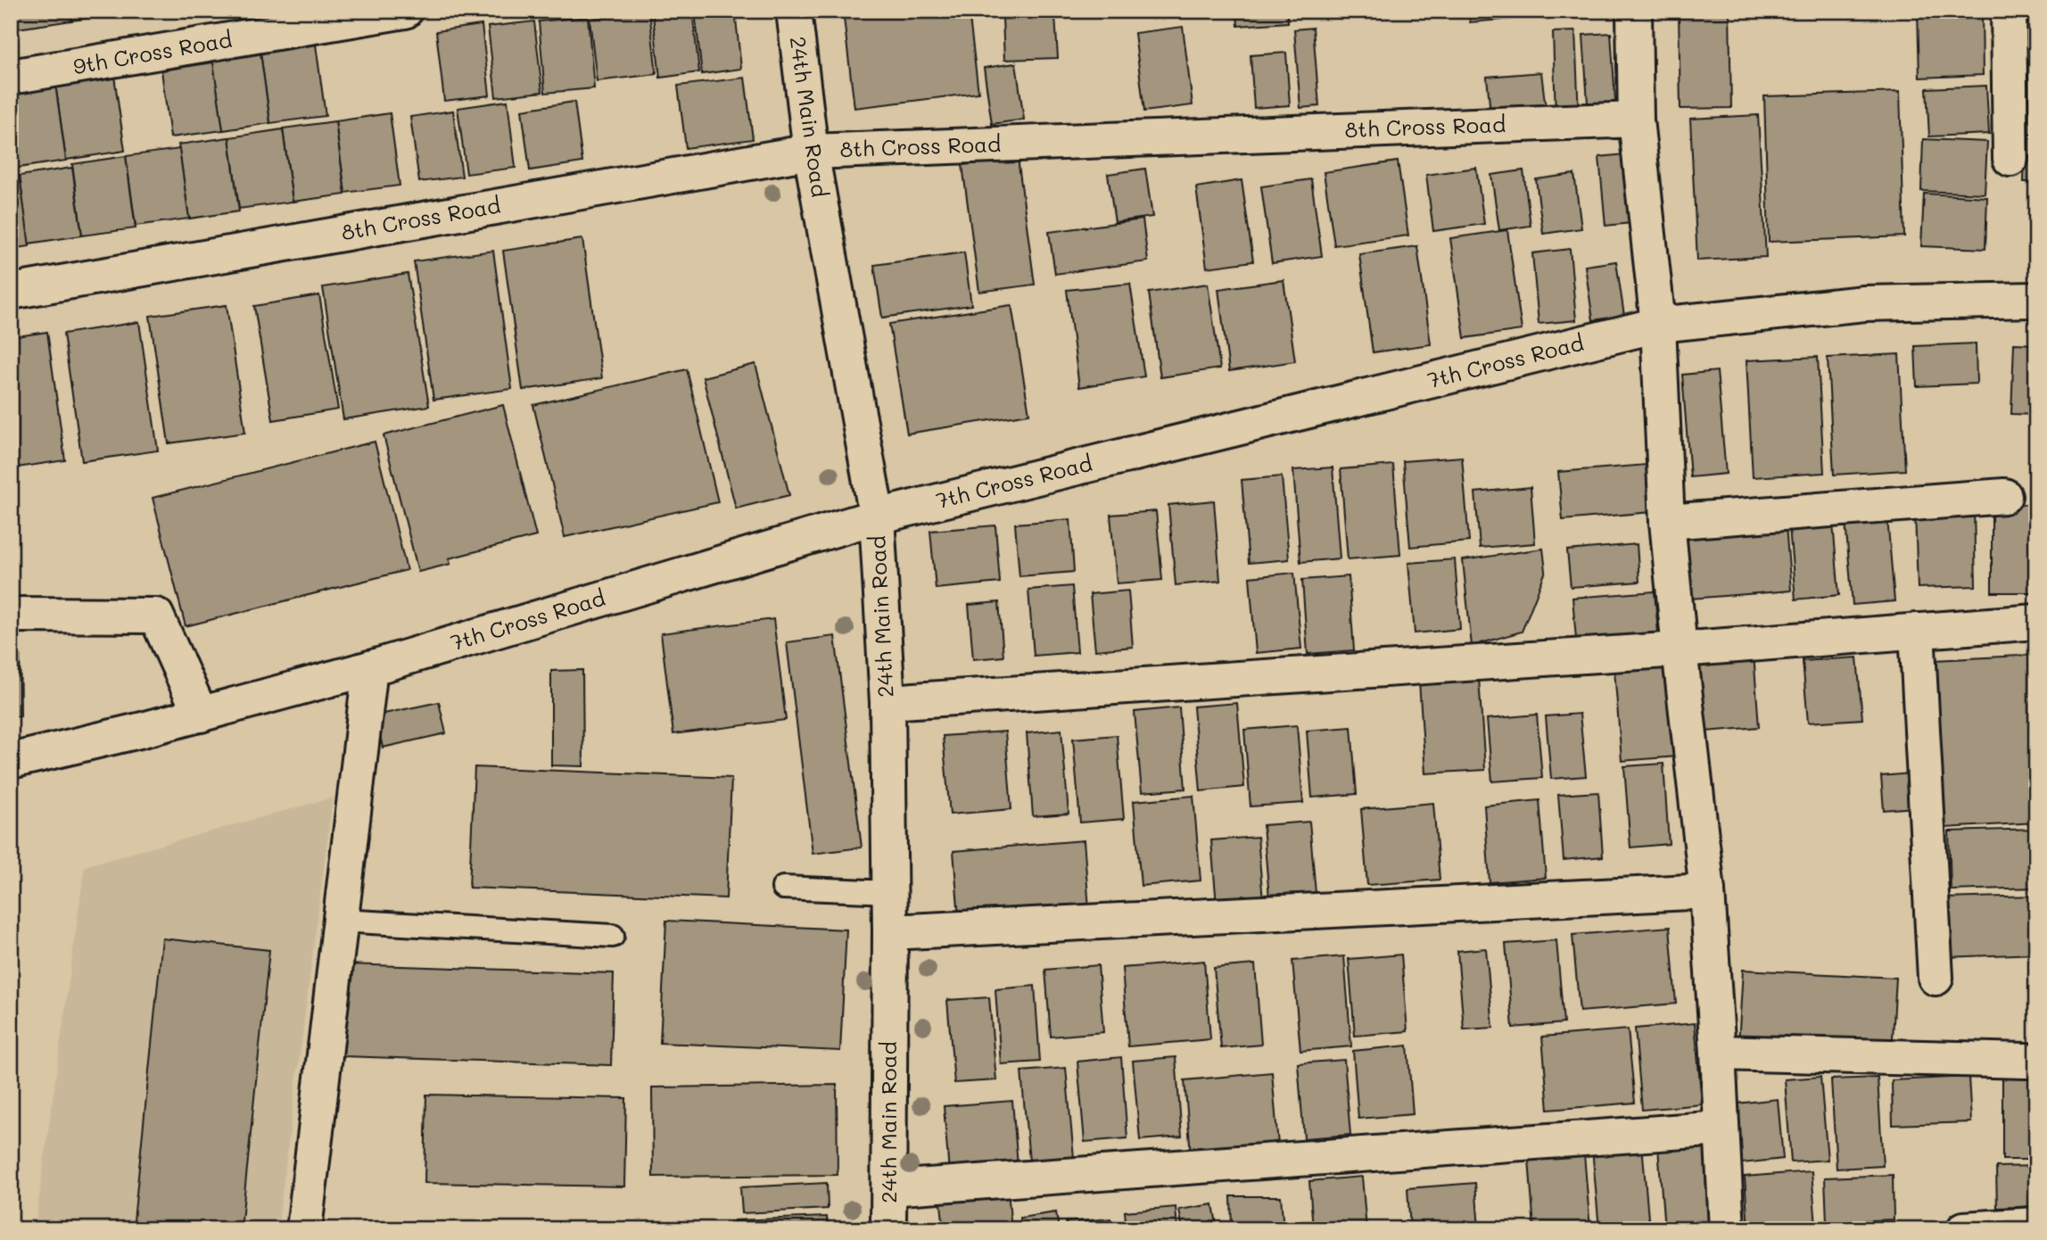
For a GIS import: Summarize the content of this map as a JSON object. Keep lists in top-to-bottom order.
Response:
{
  "streets": {
    "street": [
      "9th Cross Road",
      "24th Main Road",
      "8th Cross Road",
      "7th Cross Road"
    ]
  },
  "crossings": [
    ["24th Main Road", "8th Cross Road"],
    ["24th Main Road", "7th Cross Road"]
  ]
}
